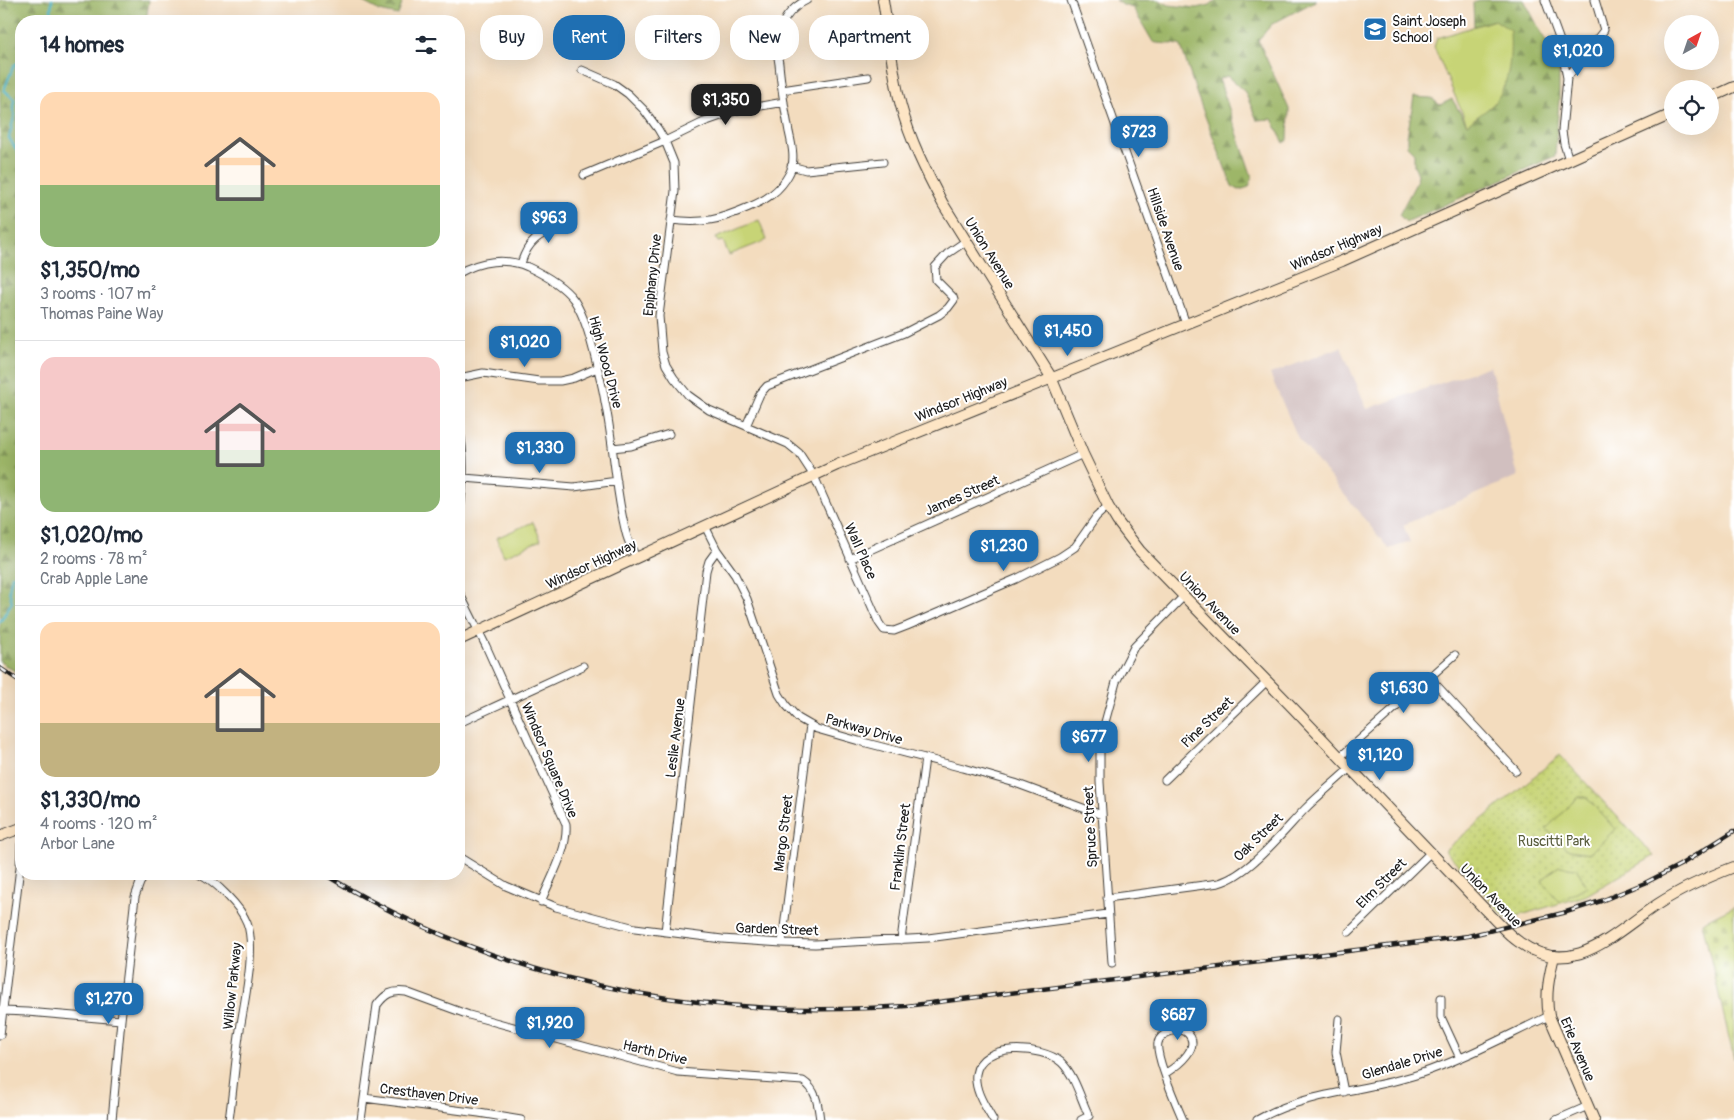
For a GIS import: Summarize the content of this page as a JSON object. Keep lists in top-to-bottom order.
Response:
{
  "streets": {
    "street": [
      "Hillside Avenue",
      "Windsor Highway",
      "Union Avenue",
      "Epiphany Drive",
      "High Wood Drive",
      "James Street",
      "Wall Place",
      "Pine Street",
      "Parkway Drive",
      "Leslie Avenue",
      "Windsor Square Drive",
      "Spruce Street",
      "Margo Street",
      "Oak Street",
      "Franklin Street",
      "Elm Street",
      "Garden Street",
      "Willow Parkway",
      "Erie Avenue",
      "Harth Drive",
      "Glendale Drive",
      "Cresthaven Drive"
    ]
  },
  "crossings": [
    ["Hillside Avenue", "Windsor Highway"],
    ["Windsor Highway", "Union Avenue"],
    ["Windsor Highway", "Epiphany Drive"],
    ["Windsor Highway", "High Wood Drive"],
    ["Windsor Highway", "Wall Place"],
    ["Windsor Highway", "Parkway Drive"],
    ["Windsor Highway", "Windsor Square Drive"],
    ["Union Avenue", "James Street"],
    ["Union Avenue", "Wall Place"],
    ["Union Avenue", "Pine Street"],
    ["Union Avenue", "Spruce Street"],
    ["Union Avenue", "Oak Street"],
    ["Union Avenue", "Elm Street"],
    ["Union Avenue", "Erie Avenue"],
    ["Epiphany Drive", "Wall Place"],
    ["James Street", "Wall Place"],
    ["Parkway Drive", "Leslie Avenue"],
    ["Parkway Drive", "Spruce Street"],
    ["Parkway Drive", "Margo Street"],
    ["Parkway Drive", "Franklin Street"],
    ["Leslie Avenue", "Garden Street"],
    ["Windsor Square Drive", "Garden Street"],
    ["Spruce Street", "Oak Street"],
    ["Spruce Street", "Garden Street"],
    ["Margo Street", "Garden Street"],
    ["Franklin Street", "Garden Street"],
    ["Erie Avenue", "Glendale Drive"],
    ["Harth Drive", "Cresthaven Drive"]
  ],
  "parks": ["Ruscitti Park"],
  "places": {
    "school or university": ["Saint Joseph School"]
  },
  "north": "top right",
  "page": {
    "chip": [
      "Buy",
      "Rent",
      "Filters",
      "New",
      "Apartment"
    ],
    "heading": "14 homes",
    "price": [
      "$1,020",
      "$1,350",
      "$723",
      "$963",
      "$1,450",
      "$1,020",
      "$1,330",
      "$1,230",
      "$1,630",
      "$677",
      "$1,120",
      "$1,270",
      "$687",
      "$1,920"
    ],
    "list": [
      {
        "name": "$1,350/mo",
        "note": "3 rooms · 107 m² · Thomas Paine Way"
      },
      {
        "name": "$1,020/mo",
        "note": "2 rooms · 78 m² · Crab Apple Lane"
      },
      {
        "name": "$1,330/mo",
        "note": "4 rooms · 120 m² · Arbor Lane"
      }
    ]
  }
}
